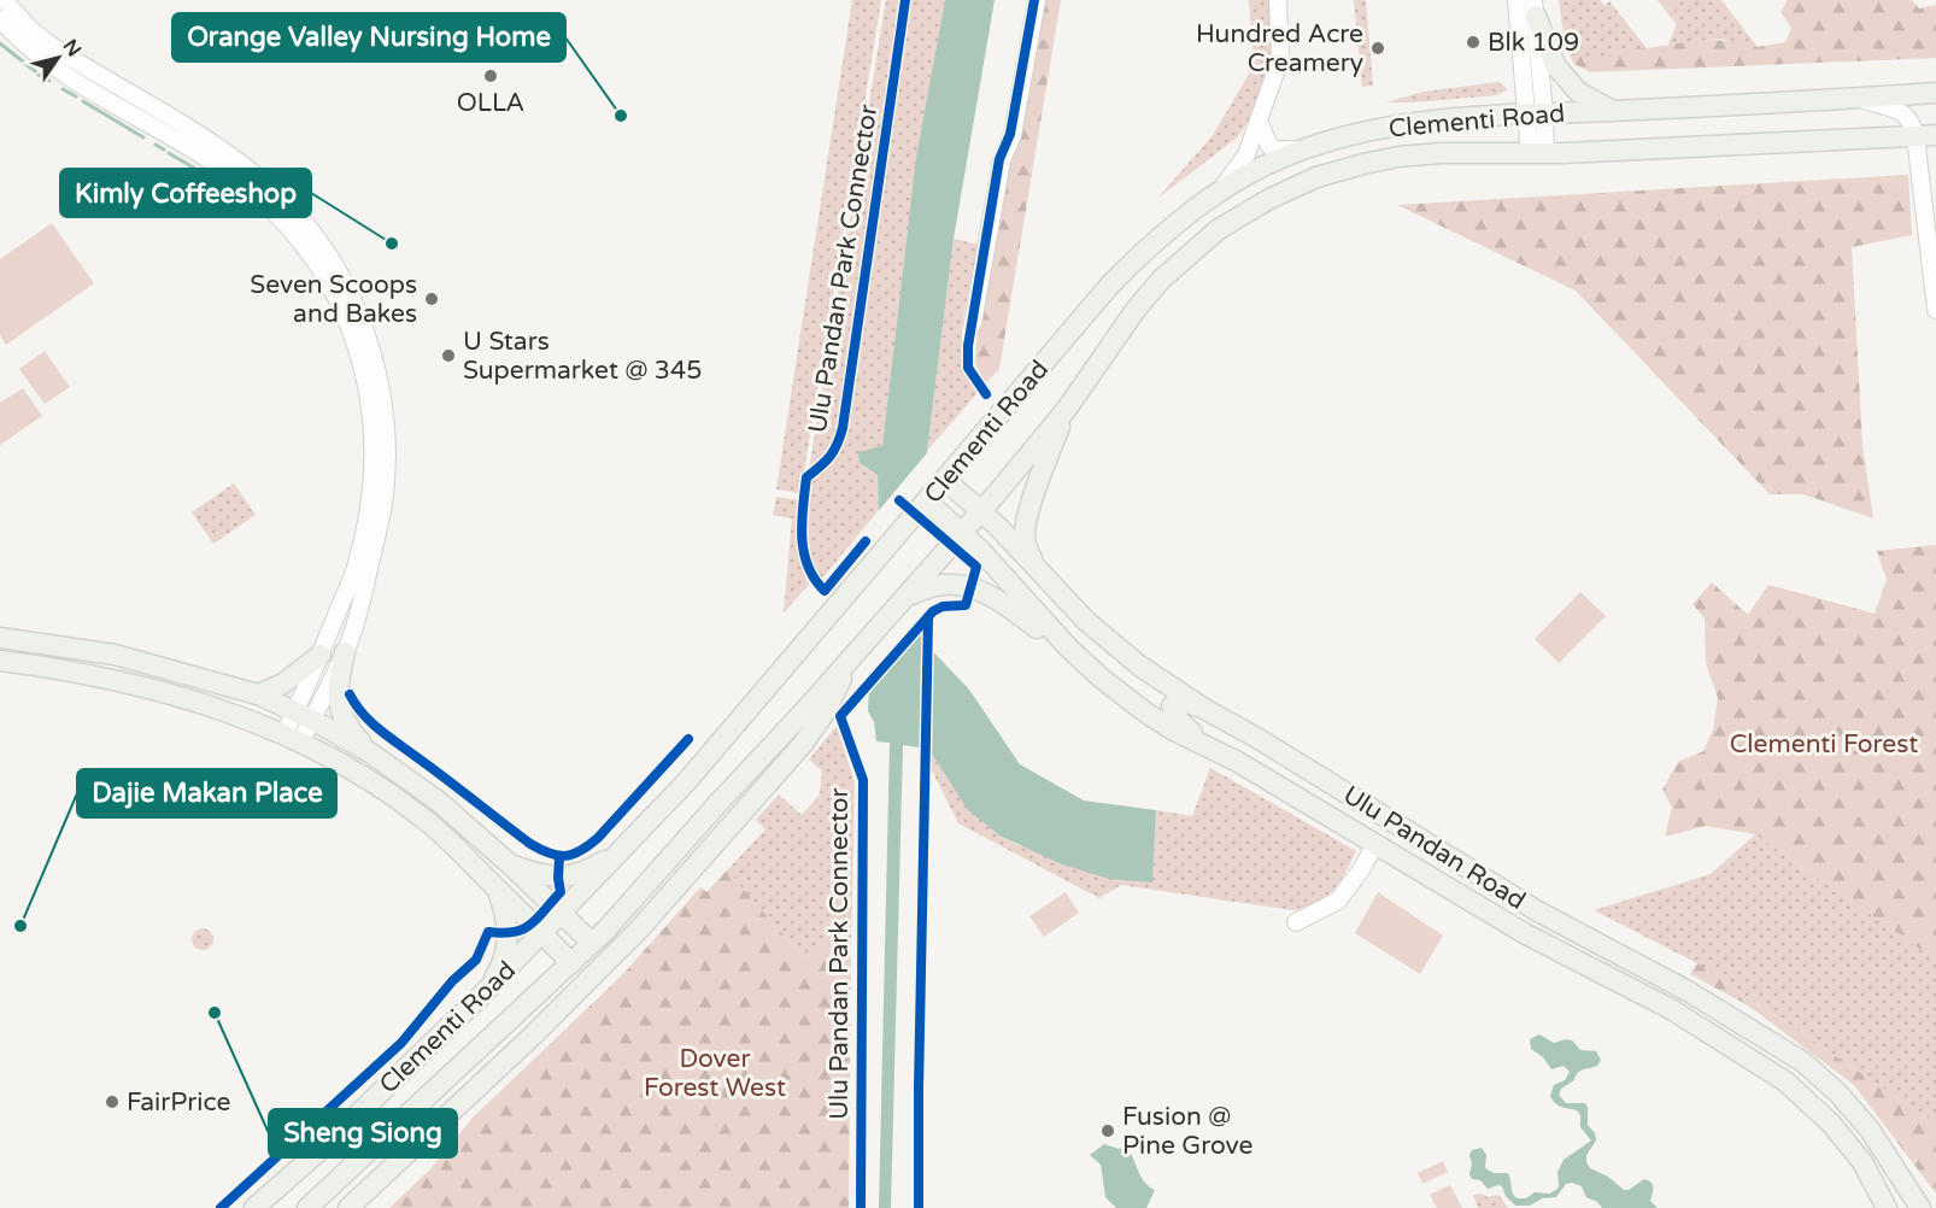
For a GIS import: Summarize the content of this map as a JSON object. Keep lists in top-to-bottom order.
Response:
{
  "streets": {
    "main road": ["Clementi Road", "Ulu Pandan Road"],
    "cycle path": ["Ulu Pandan Park Connector"]
  },
  "crossings": [
    ["Clementi Road", "Ulu Pandan Road"]
  ],
  "parks": ["Clementi Forest", "Dover Forest West"],
  "places": [
    "Blk 109",
    "Hundred Acre Creamery",
    "OLLA",
    "Orange Valley Nursing Home",
    "Kimly Coffeeshop",
    "Seven Scoops and Bakes",
    "U Stars Supermarket @ 345",
    "Dajie Makan Place",
    "Sheng Siong",
    "FairPrice",
    "Fusion @ Pine Grove"
  ],
  "north": "top right"
}
